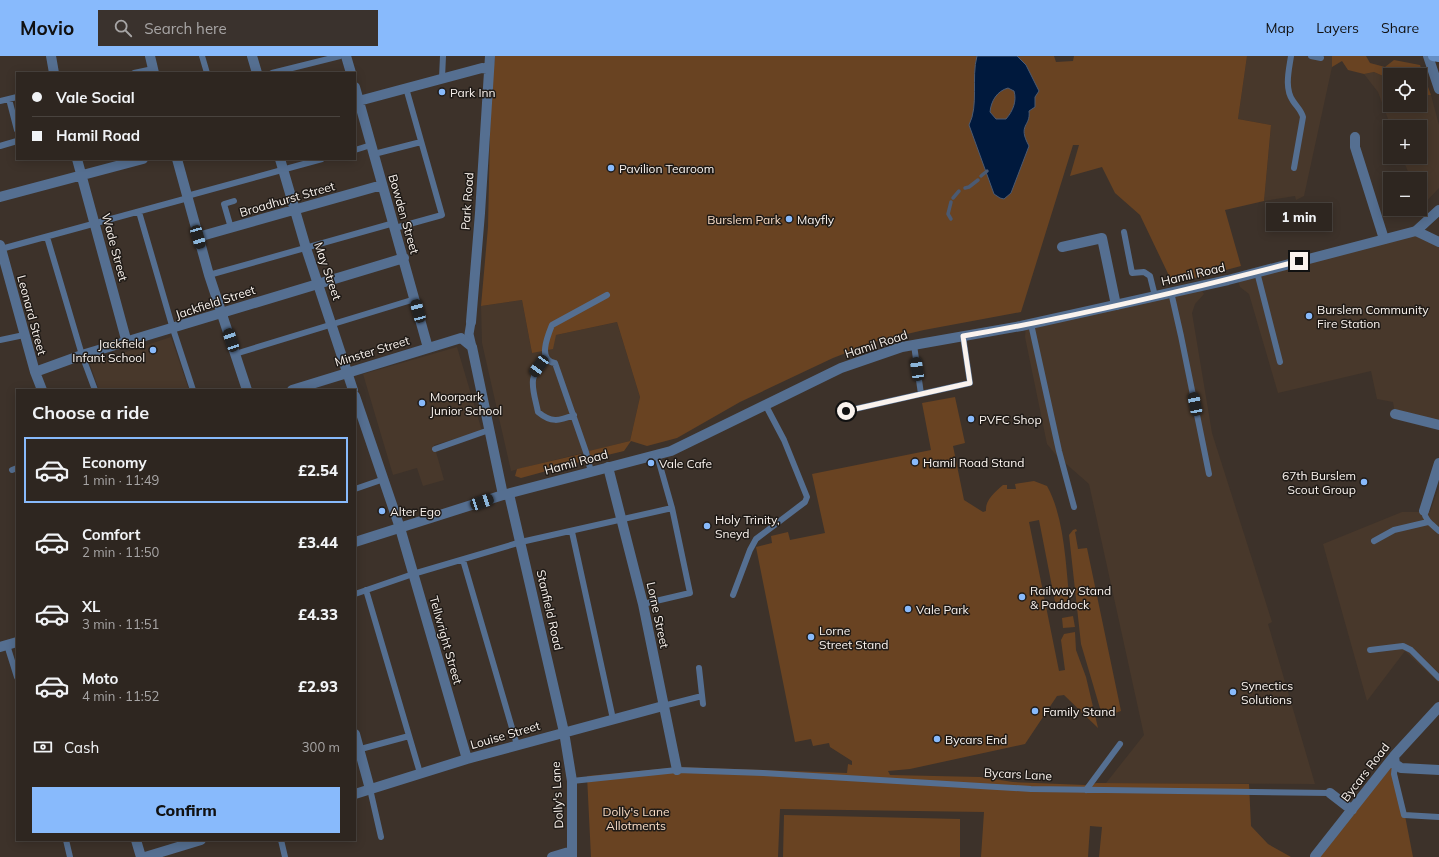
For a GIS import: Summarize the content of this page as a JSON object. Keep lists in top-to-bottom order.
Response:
{
  "streets": {
    "street": [
      "Broadhurst Street",
      "Park Road",
      "Bowden Street",
      "Wade Street",
      "May Street",
      "Hamil Road",
      "Jackfield Street",
      "Leonard Street",
      "Minster Street",
      "Stanfield Road",
      "Lorne Street",
      "Tellwright Street",
      "Louise Street",
      "Bycars Road",
      "Bycars Lane",
      "Dolly's Lane"
    ]
  },
  "crossings": [
    ["Broadhurst Street", "Bowden Street"],
    ["Broadhurst Street", "May Street"],
    ["Park Road", "Hamil Road"],
    ["Park Road", "Minster Street"],
    ["Park Road", "Stanfield Road"],
    ["Bowden Street", "Jackfield Street"],
    ["Bowden Street", "Minster Street"],
    ["Wade Street", "Jackfield Street"],
    ["May Street", "Jackfield Street"],
    ["May Street", "Minster Street"],
    ["Hamil Road", "Stanfield Road"],
    ["Hamil Road", "Lorne Street"],
    ["Hamil Road", "Tellwright Street"],
    ["Jackfield Street", "Leonard Street"],
    ["Stanfield Road", "Louise Street"],
    ["Stanfield Road", "Dolly's Lane"],
    ["Lorne Street", "Louise Street"],
    ["Lorne Street", "Bycars Lane"],
    ["Tellwright Street", "Louise Street"],
    ["Louise Street", "Dolly's Lane"],
    ["Bycars Road", "Bycars Lane"],
    ["Bycars Lane", "Dolly's Lane"]
  ],
  "parks": ["Burslem Park", "Dolly's Lane Allotments"],
  "places": [
    "Park Inn",
    "Pavilion Tearoom",
    "Mayfly",
    "Burslem Community Fire Station",
    "Jackfield Infant School",
    "Moorpark Junior School",
    "PVFC Shop",
    "Hamil Road Stand",
    "Vale Cafe",
    "67th Burslem Scout Group",
    "Alter Ego",
    "Holy Trinity, Sneyd",
    "Railway Stand & Paddock",
    "Vale Park",
    "Lorne Street Stand",
    "Synectics Solutions",
    "Family Stand",
    "Bycars End"
  ],
  "page": {
    "header": "Movio",
    "search": "Search here",
    "nav": ["Map", "Layers", "Share"],
    "map_buttons": ["+", "−"],
    "banner": ["Vale Social", "Hamil Road"],
    "bubble": "1 min",
    "heading": "Choose a ride",
    "list": [
      {
        "name": "Economy",
        "note": "1 min · 11:49",
        "value": "£2.54"
      },
      {
        "name": "Comfort",
        "note": "2 min · 11:50",
        "value": "£3.44"
      },
      {
        "name": "XL",
        "note": "3 min · 11:51",
        "value": "£4.33"
      },
      {
        "name": "Moto",
        "note": "4 min · 11:52",
        "value": "£2.93"
      }
    ],
    "pay": ["Cash", "300 m"],
    "buttons": "Confirm"
  }
}
